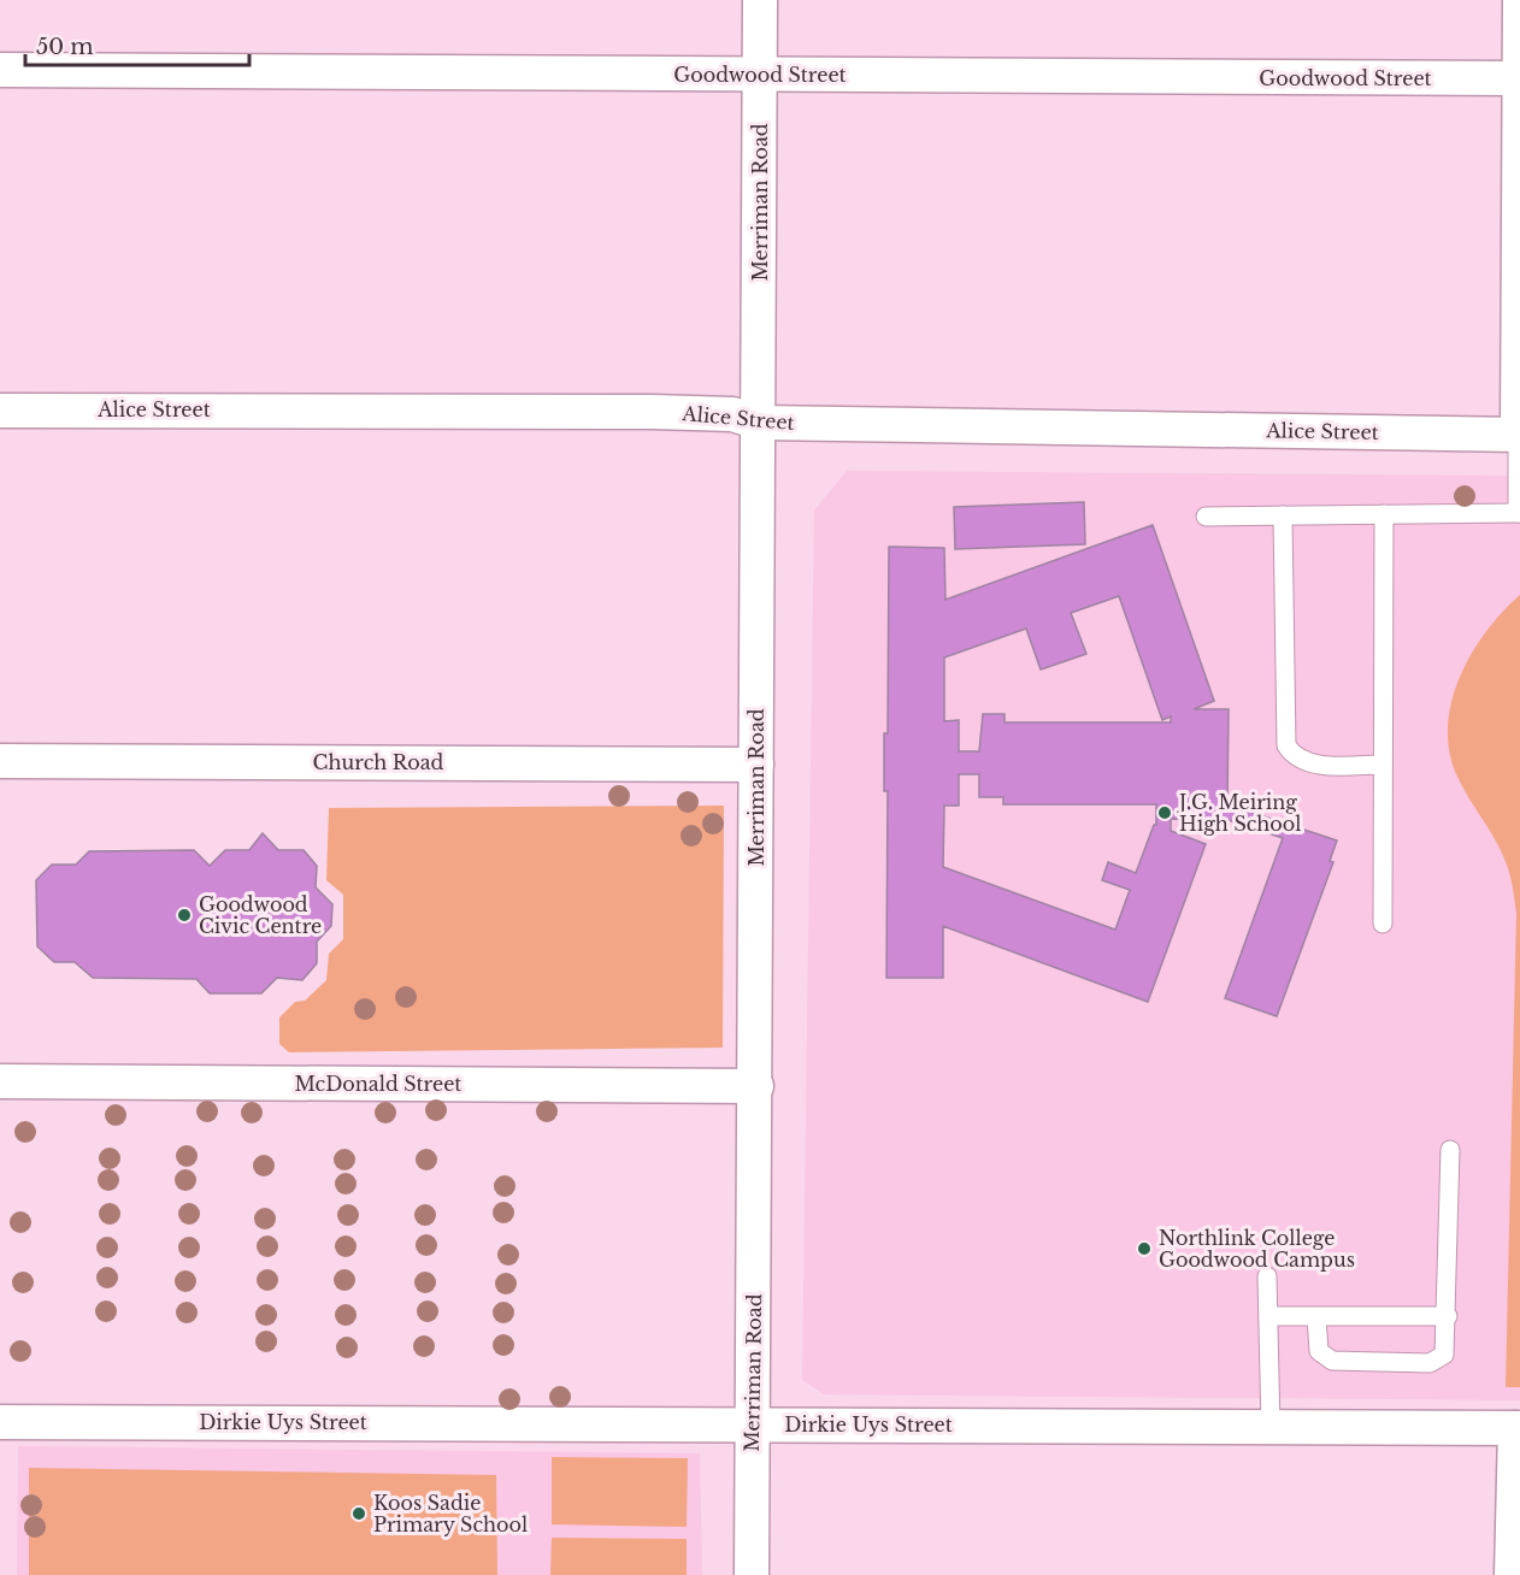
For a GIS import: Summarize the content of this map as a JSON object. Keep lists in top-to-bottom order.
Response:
{
  "streets": {
    "street": [
      "Goodwood Street",
      "Merriman Road",
      "Alice Street",
      "Church Road",
      "McDonald Street",
      "Dirkie Uys Street"
    ]
  },
  "crossings": [
    ["Goodwood Street", "Merriman Road"],
    ["Merriman Road", "Alice Street"],
    ["Merriman Road", "Church Road"],
    ["Merriman Road", "McDonald Street"],
    ["Merriman Road", "Dirkie Uys Street"]
  ],
  "places": [
    "J.G. Meiring High School",
    "Goodwood Civic Centre",
    "Northlink College Goodwood Campus",
    "Koos Sadie Primary School"
  ],
  "scale_bar": "50 m"
}
